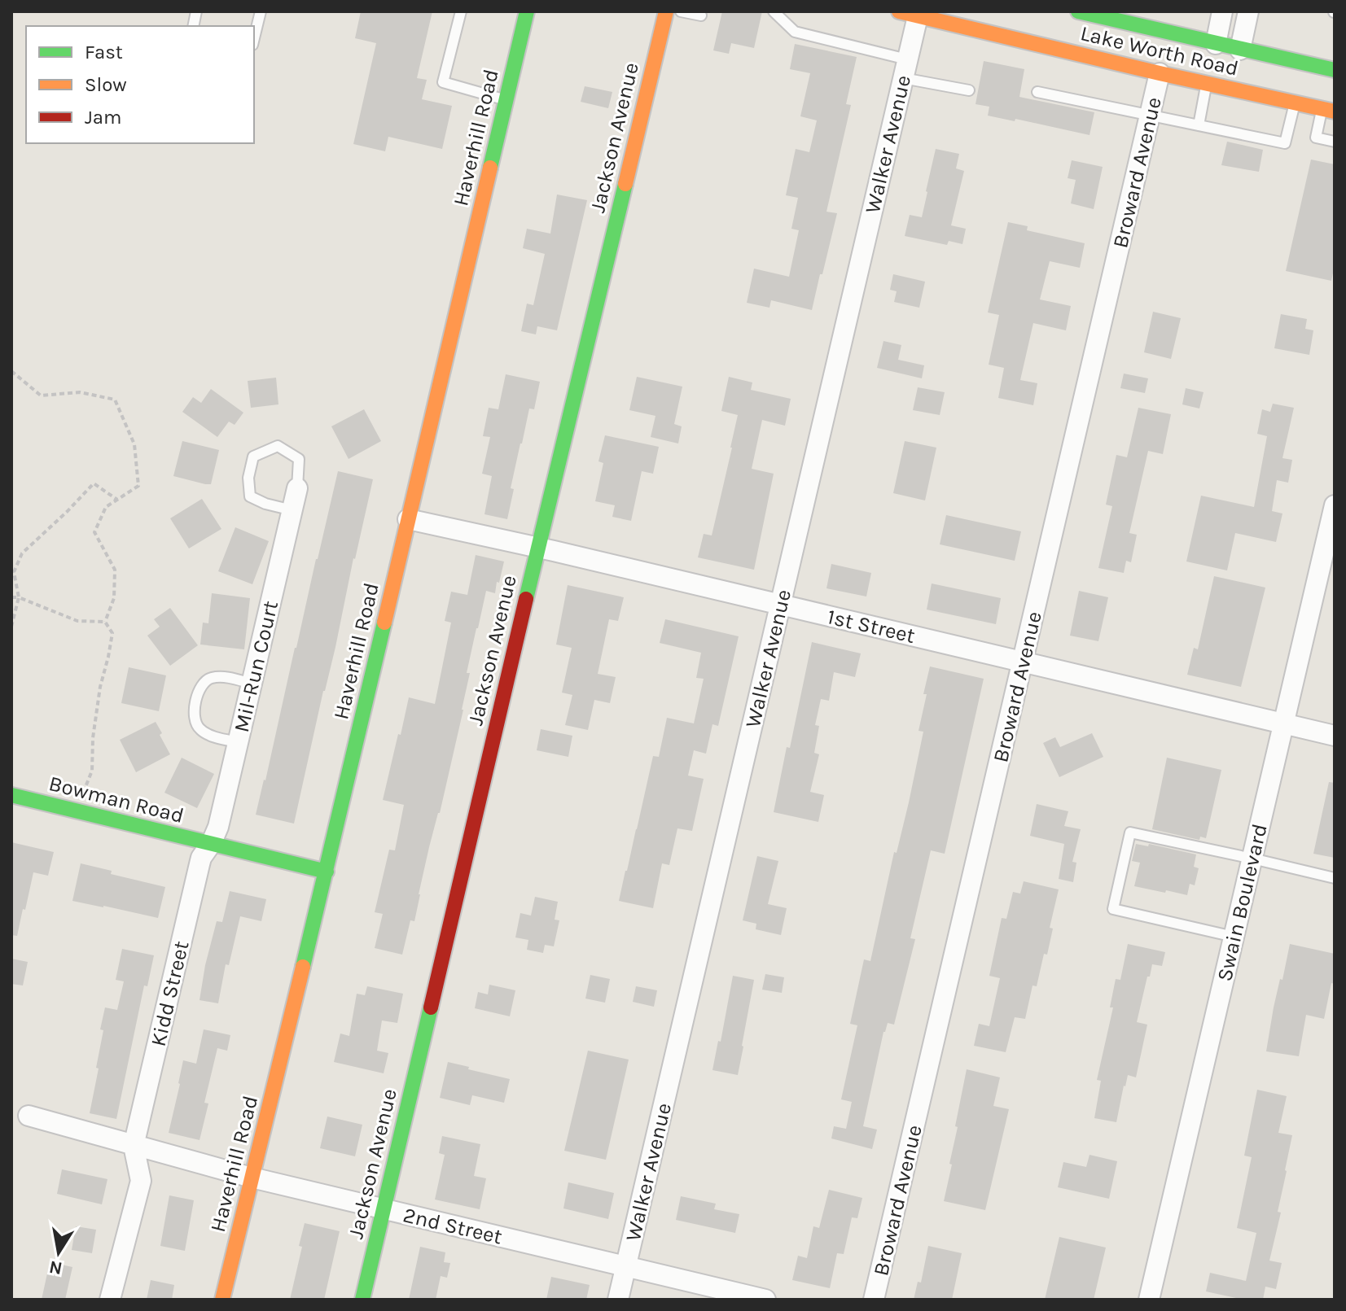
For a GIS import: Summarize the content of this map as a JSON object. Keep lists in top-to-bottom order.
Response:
{
  "streets": {
    "street": [
      "Lake Worth Road",
      "Haverhill Road",
      "Jackson Avenue",
      "Walker Avenue",
      "Broward Avenue",
      "1st Street",
      "Mil-Run Court",
      "Bowman Road",
      "Swain Boulevard",
      "Kidd Street",
      "2nd Street"
    ]
  },
  "crossings": [
    ["Lake Worth Road", "Walker Avenue"],
    ["Lake Worth Road", "Broward Avenue"],
    ["Haverhill Road", "1st Street"],
    ["Haverhill Road", "Bowman Road"],
    ["Haverhill Road", "2nd Street"],
    ["Jackson Avenue", "1st Street"],
    ["Jackson Avenue", "2nd Street"],
    ["Walker Avenue", "1st Street"],
    ["Walker Avenue", "2nd Street"],
    ["Broward Avenue", "1st Street"],
    ["1st Street", "Swain Boulevard"],
    ["Mil-Run Court", "Bowman Road"],
    ["Mil-Run Court", "Kidd Street"],
    ["Bowman Road", "Kidd Street"],
    ["Kidd Street", "2nd Street"]
  ],
  "legend": ["Fast", "Slow", "Jam"],
  "north": "bottom"
}
